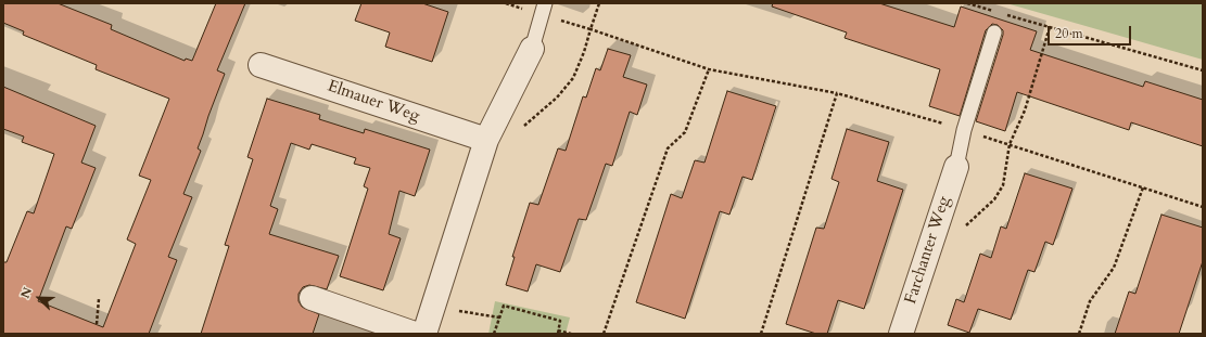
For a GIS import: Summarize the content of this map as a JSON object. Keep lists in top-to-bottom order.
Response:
{
  "streets": {
    "street": ["Elmauer Weg", "Farchanter Weg"]
  },
  "scale_bar": "20 m",
  "north": "top left"
}
